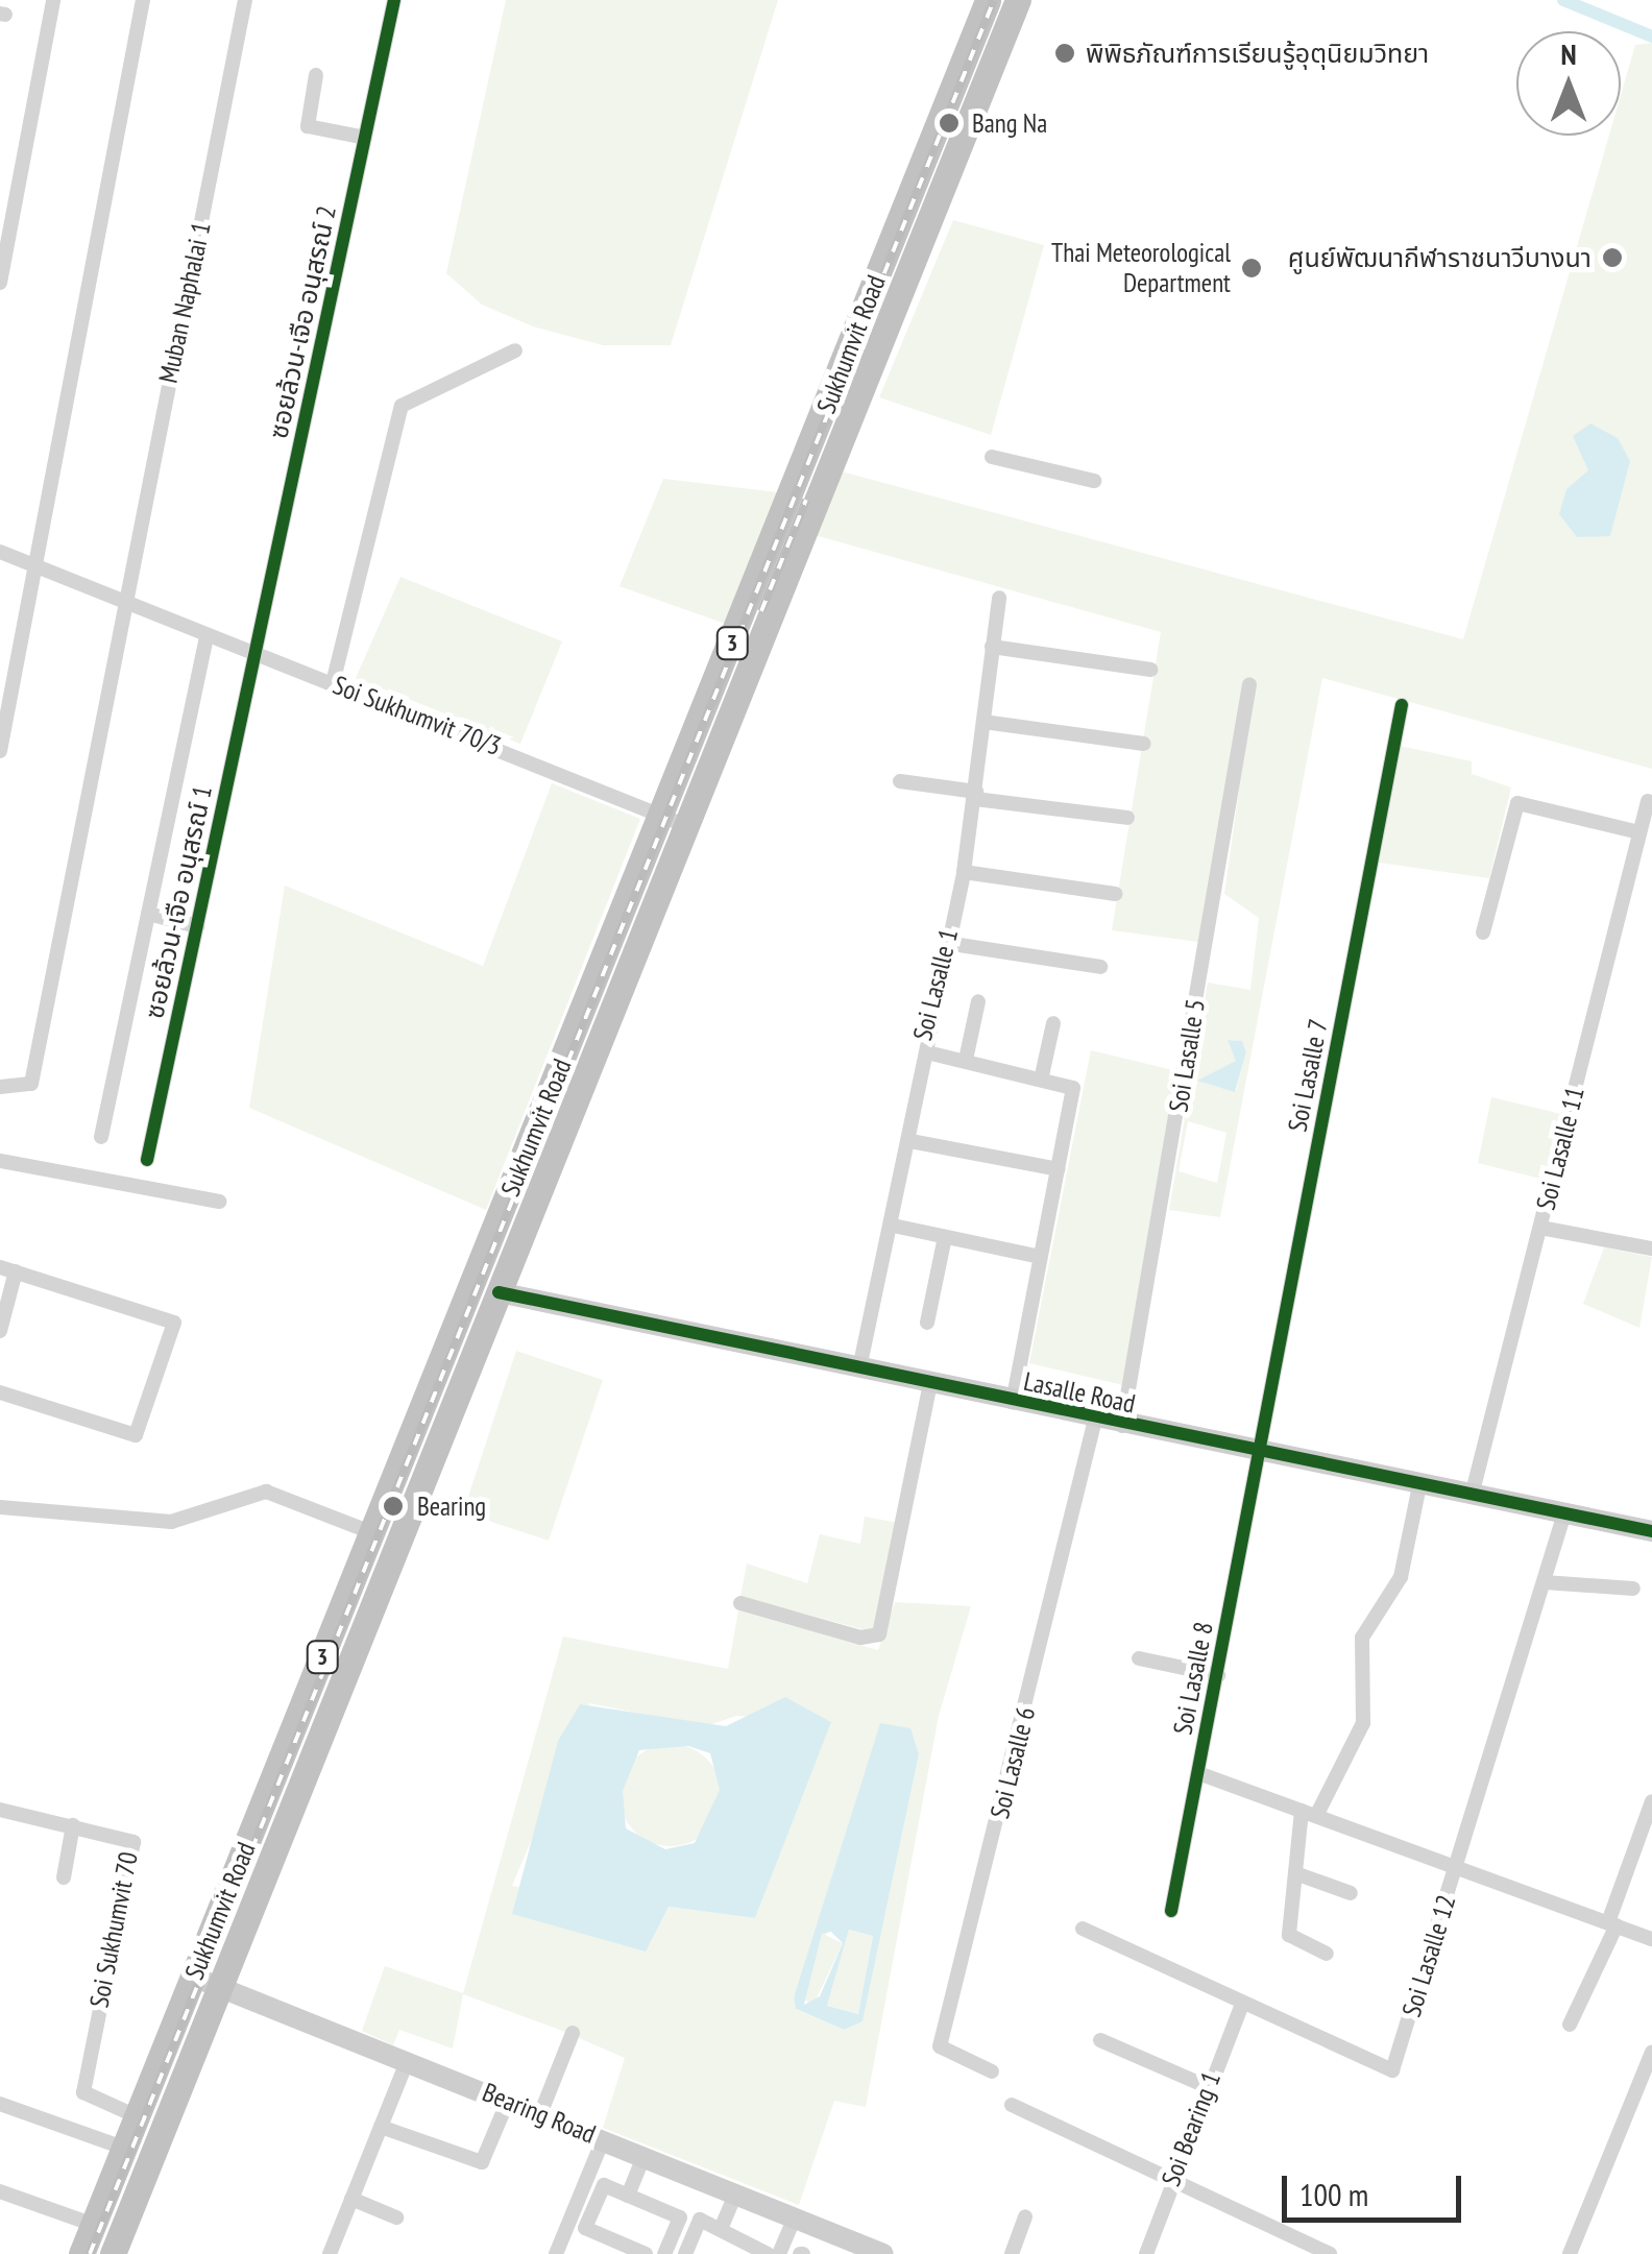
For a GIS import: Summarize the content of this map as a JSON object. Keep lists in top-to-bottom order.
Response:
{
  "streets": {
    "highway": ["Sukhumvit Road", "3"],
    "street": [
      "Muban Naphalai 1",
      "ซอยล้วน-เจือ อนุสรณ์ 2",
      "Soi Sukhumvit 70/3",
      "ซอยล้วน-เจือ อนุสรณ์ 1",
      "Soi Lasalle 1",
      "Soi Lasalle 5",
      "Soi Lasalle 7",
      "Soi Lasalle 11",
      "Lasalle Road",
      "Soi Lasalle 8",
      "Soi Lasalle 6",
      "Soi Sukhumvit 70",
      "Soi Lasalle 12",
      "Bearing Road",
      "Soi Bearing 1"
    ]
  },
  "crossings": [
    ["Muban Naphalai 1", "Soi Sukhumvit 70/3"],
    ["ซอยล้วน-เจือ อนุสรณ์ 2", "Soi Sukhumvit 70/3"],
    ["ซอยล้วน-เจือ อนุสรณ์ 2", "ซอยล้วน-เจือ อนุสรณ์ 1"],
    ["Sukhumvit Road", "Soi Sukhumvit 70/3"],
    ["Sukhumvit Road", "Lasalle Road"],
    ["Sukhumvit Road", "Soi Sukhumvit 70"],
    ["Sukhumvit Road", "Bearing Road"],
    ["Soi Sukhumvit 70/3", "ซอยล้วน-เจือ อนุสรณ์ 1"],
    ["Soi Lasalle 1", "Lasalle Road"],
    ["Soi Lasalle 5", "Lasalle Road"],
    ["Soi Lasalle 7", "Lasalle Road"],
    ["Soi Lasalle 7", "Soi Lasalle 8"],
    ["Soi Lasalle 11", "Lasalle Road"],
    ["Lasalle Road", "Soi Lasalle 8"],
    ["Lasalle Road", "Soi Lasalle 6"],
    ["Lasalle Road", "Soi Lasalle 12"],
    ["Soi Lasalle 8", "Soi Lasalle 12"],
    ["Soi Lasalle 12", "Soi Bearing 1"]
  ],
  "places": [
    "พิพิธภัณฑ์การเรียนรู้อุตุนิยมวิทยา",
    "Bang Na",
    "ศูนย์พัฒนากีฬาราชนาวีบางนา",
    "Thai Meteorological Department",
    "Bearing"
  ],
  "scale_bar": "100 m",
  "north": "top"
}
